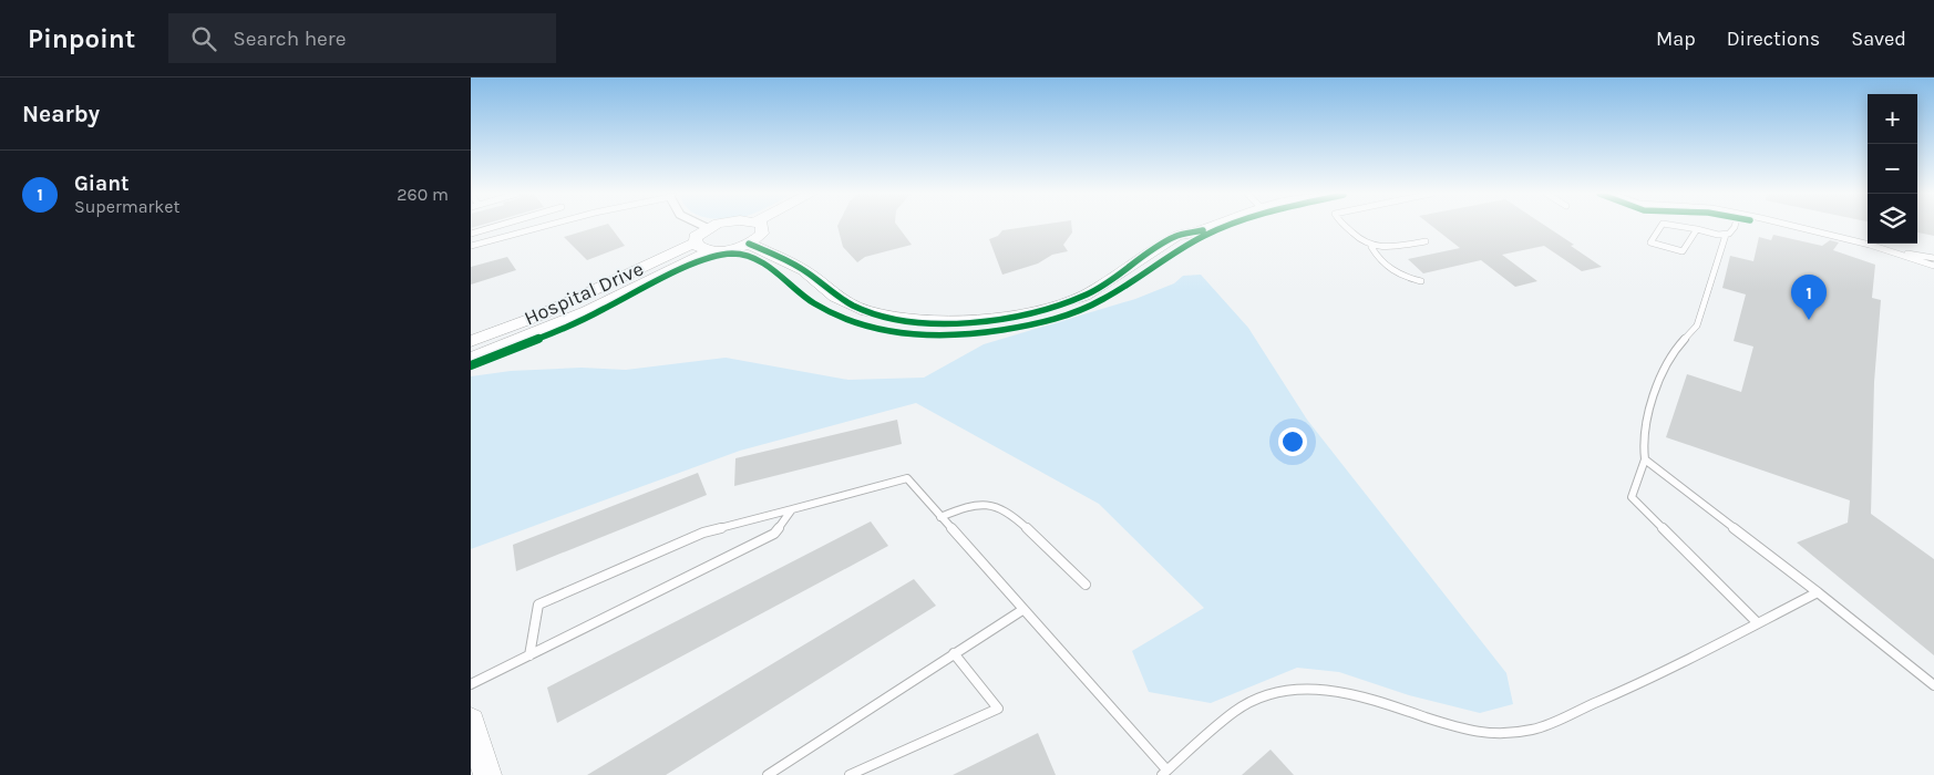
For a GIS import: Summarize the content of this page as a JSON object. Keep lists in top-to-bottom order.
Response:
{
  "streets": {
    "street": ["Hospital Drive"]
  },
  "page": {
    "header": "Pinpoint",
    "search": "Search here",
    "nav": ["Map", "Directions", "Saved"],
    "heading": "Nearby",
    "map_buttons": ["+", "−"],
    "list": [
      {
        "mark": "1",
        "name": "Giant",
        "note": "Supermarket",
        "value": "260 m"
      }
    ],
    "pins": "1"
  }
}
